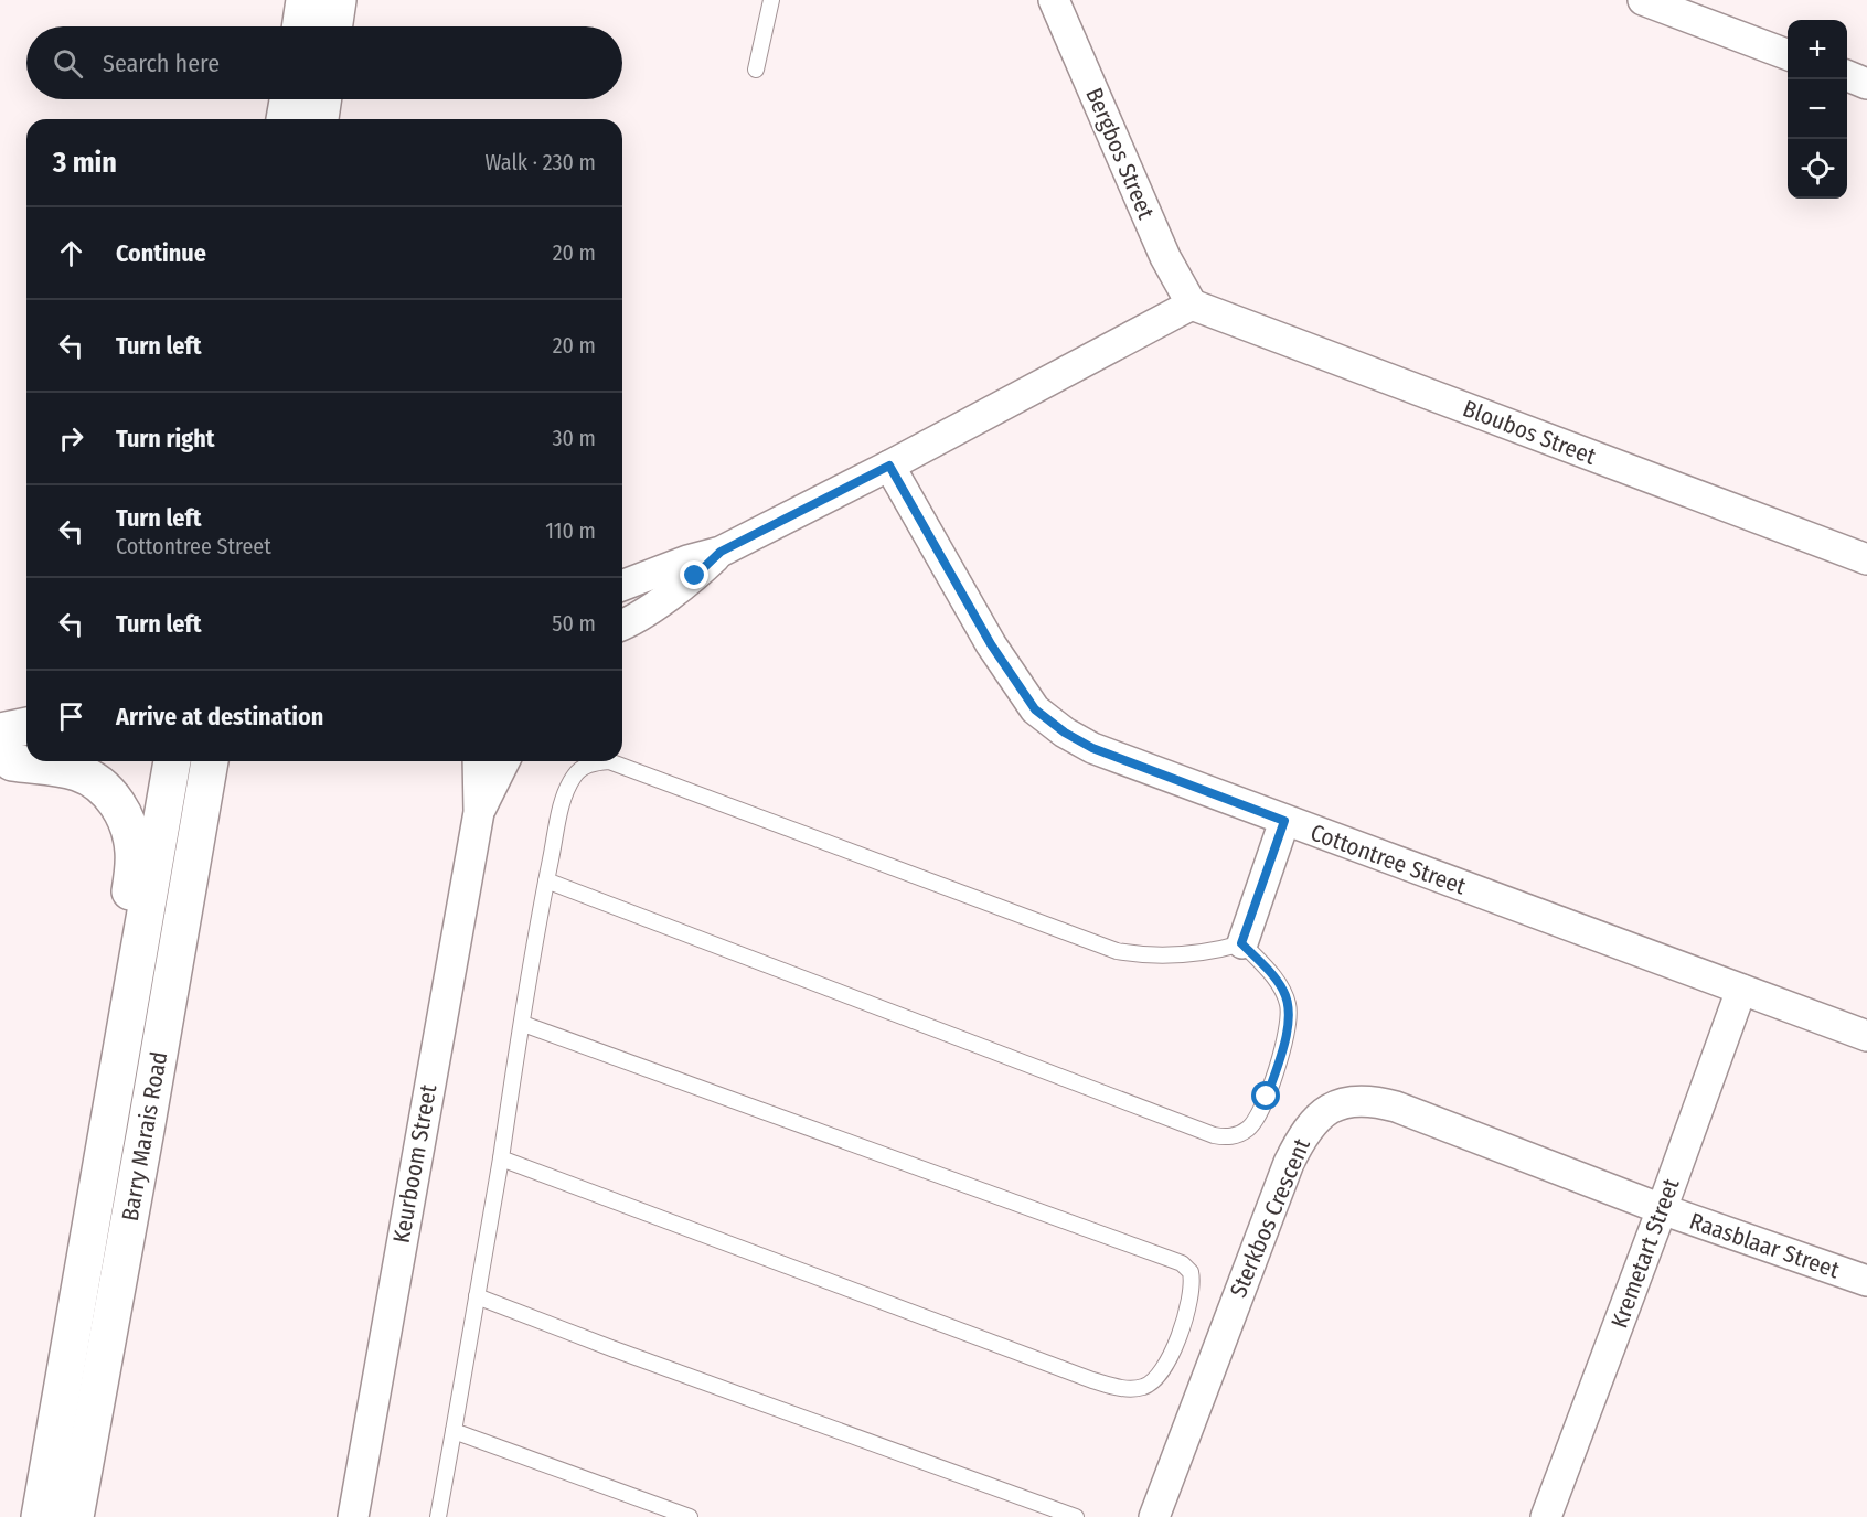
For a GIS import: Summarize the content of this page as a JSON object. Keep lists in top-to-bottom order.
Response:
{
  "streets": {
    "main road": ["Barry Marais Road"],
    "street": [
      "Bergbos Street",
      "Bloubos Street",
      "Cottontree Street",
      "Keurboom Street",
      "Sterkbos Crescent",
      "Raasblaar Street",
      "Kremetart Street"
    ]
  },
  "crossings": [
    ["Bergbos Street", "Bloubos Street"],
    ["Cottontree Street", "Kremetart Street"],
    ["Sterkbos Crescent", "Raasblaar Street"],
    ["Sterkbos Crescent", "Kremetart Street"],
    ["Raasblaar Street", "Kremetart Street"]
  ],
  "page": {
    "map_buttons": ["+", "−"],
    "search": "Search here",
    "heading": ["3 min", "Walk · 230 m"],
    "list": [
      ["Continue", "20 m"],
      ["Turn left", "20 m"],
      ["Turn right", "30 m"],
      ["Turn left", "Cottontree Street", "110 m"],
      ["Turn left", "50 m"],
      "Arrive at destination"
    ]
  }
}
